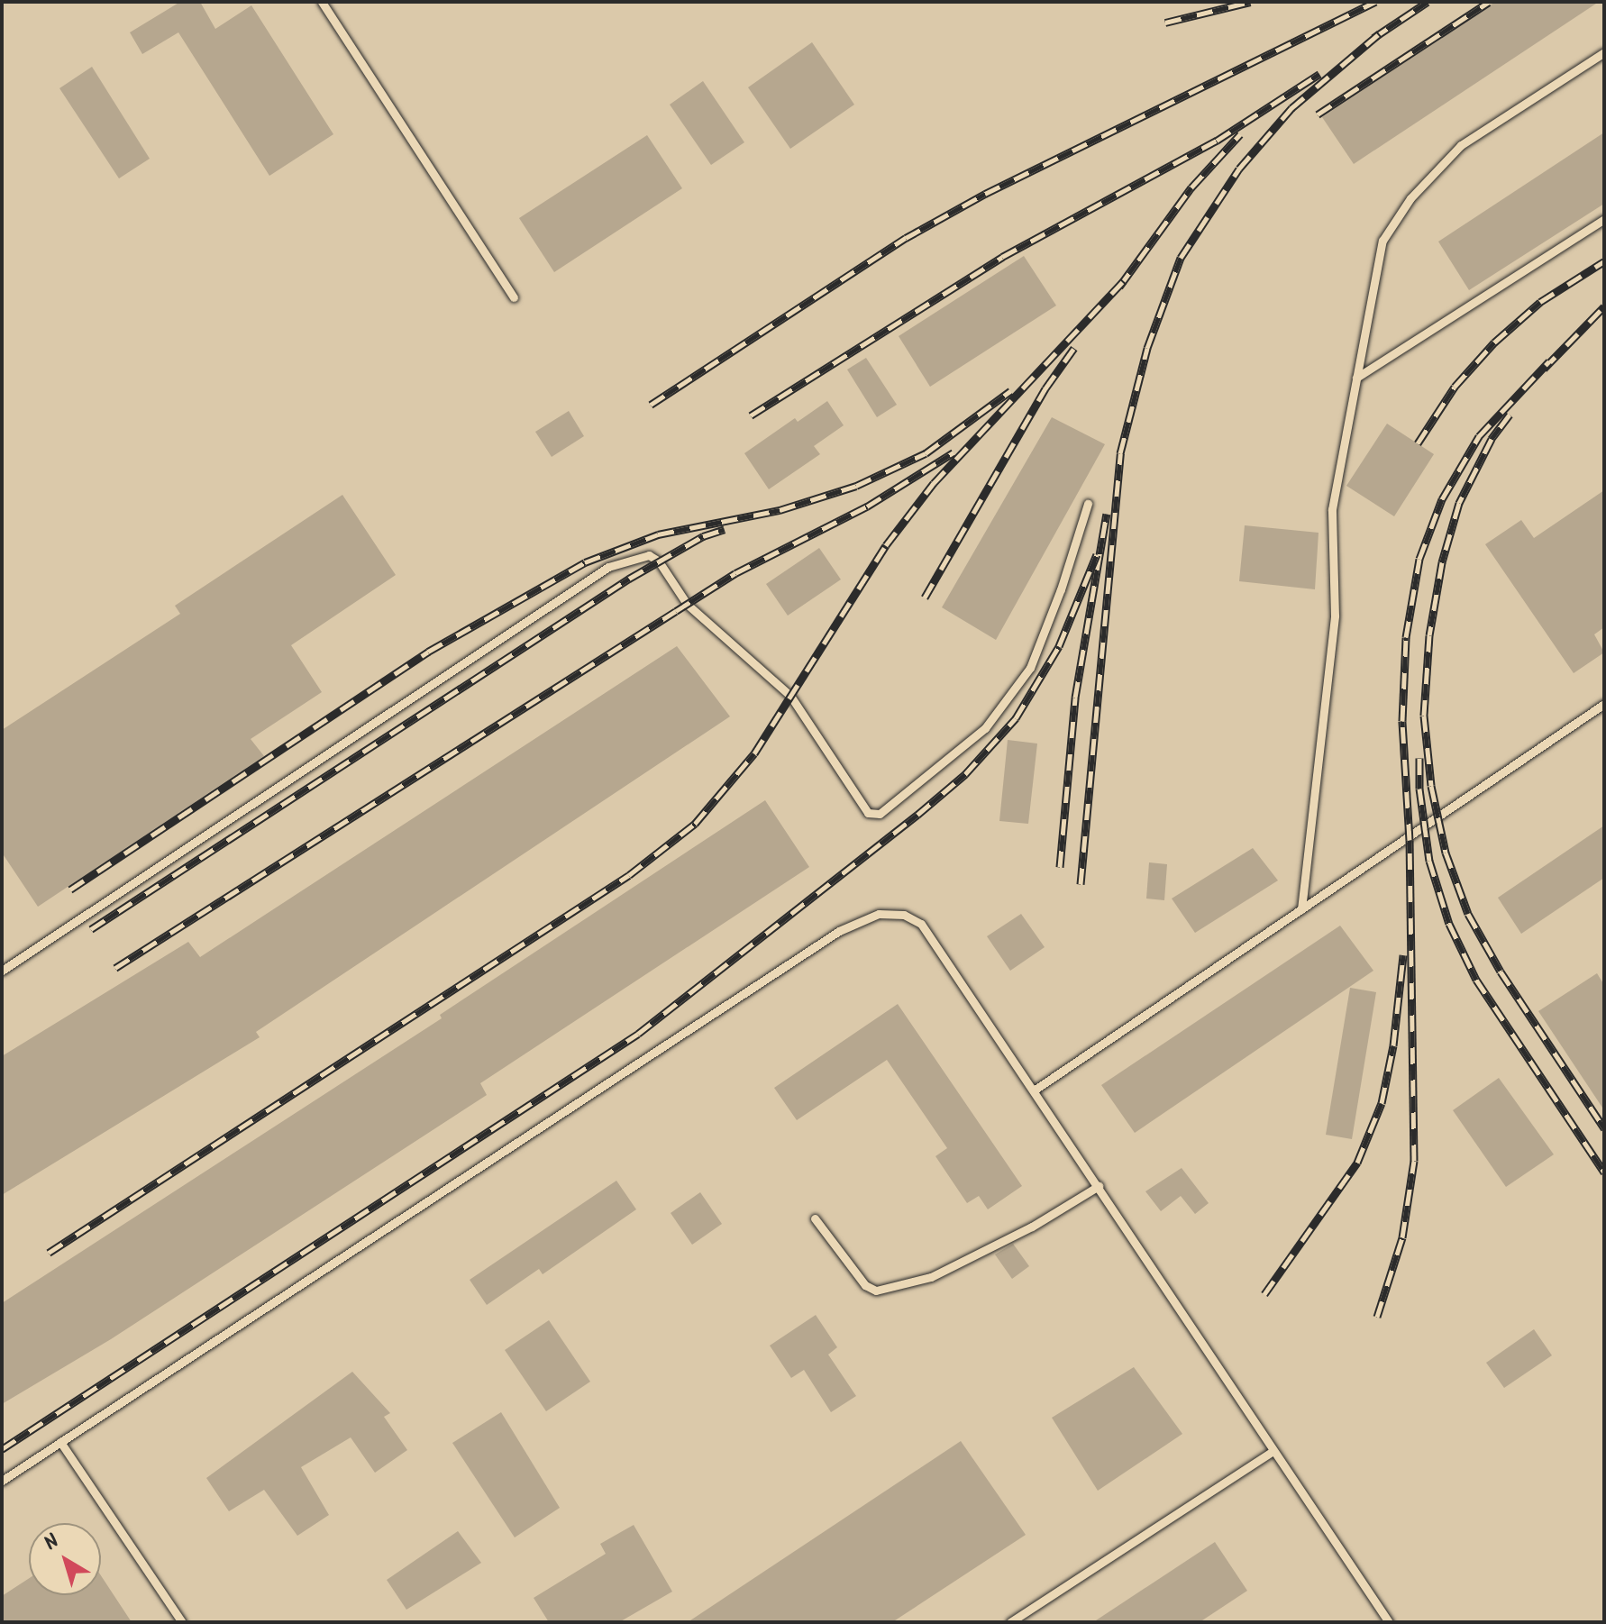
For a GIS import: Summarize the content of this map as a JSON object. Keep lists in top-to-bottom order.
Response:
{
  "north": "top left"
}
